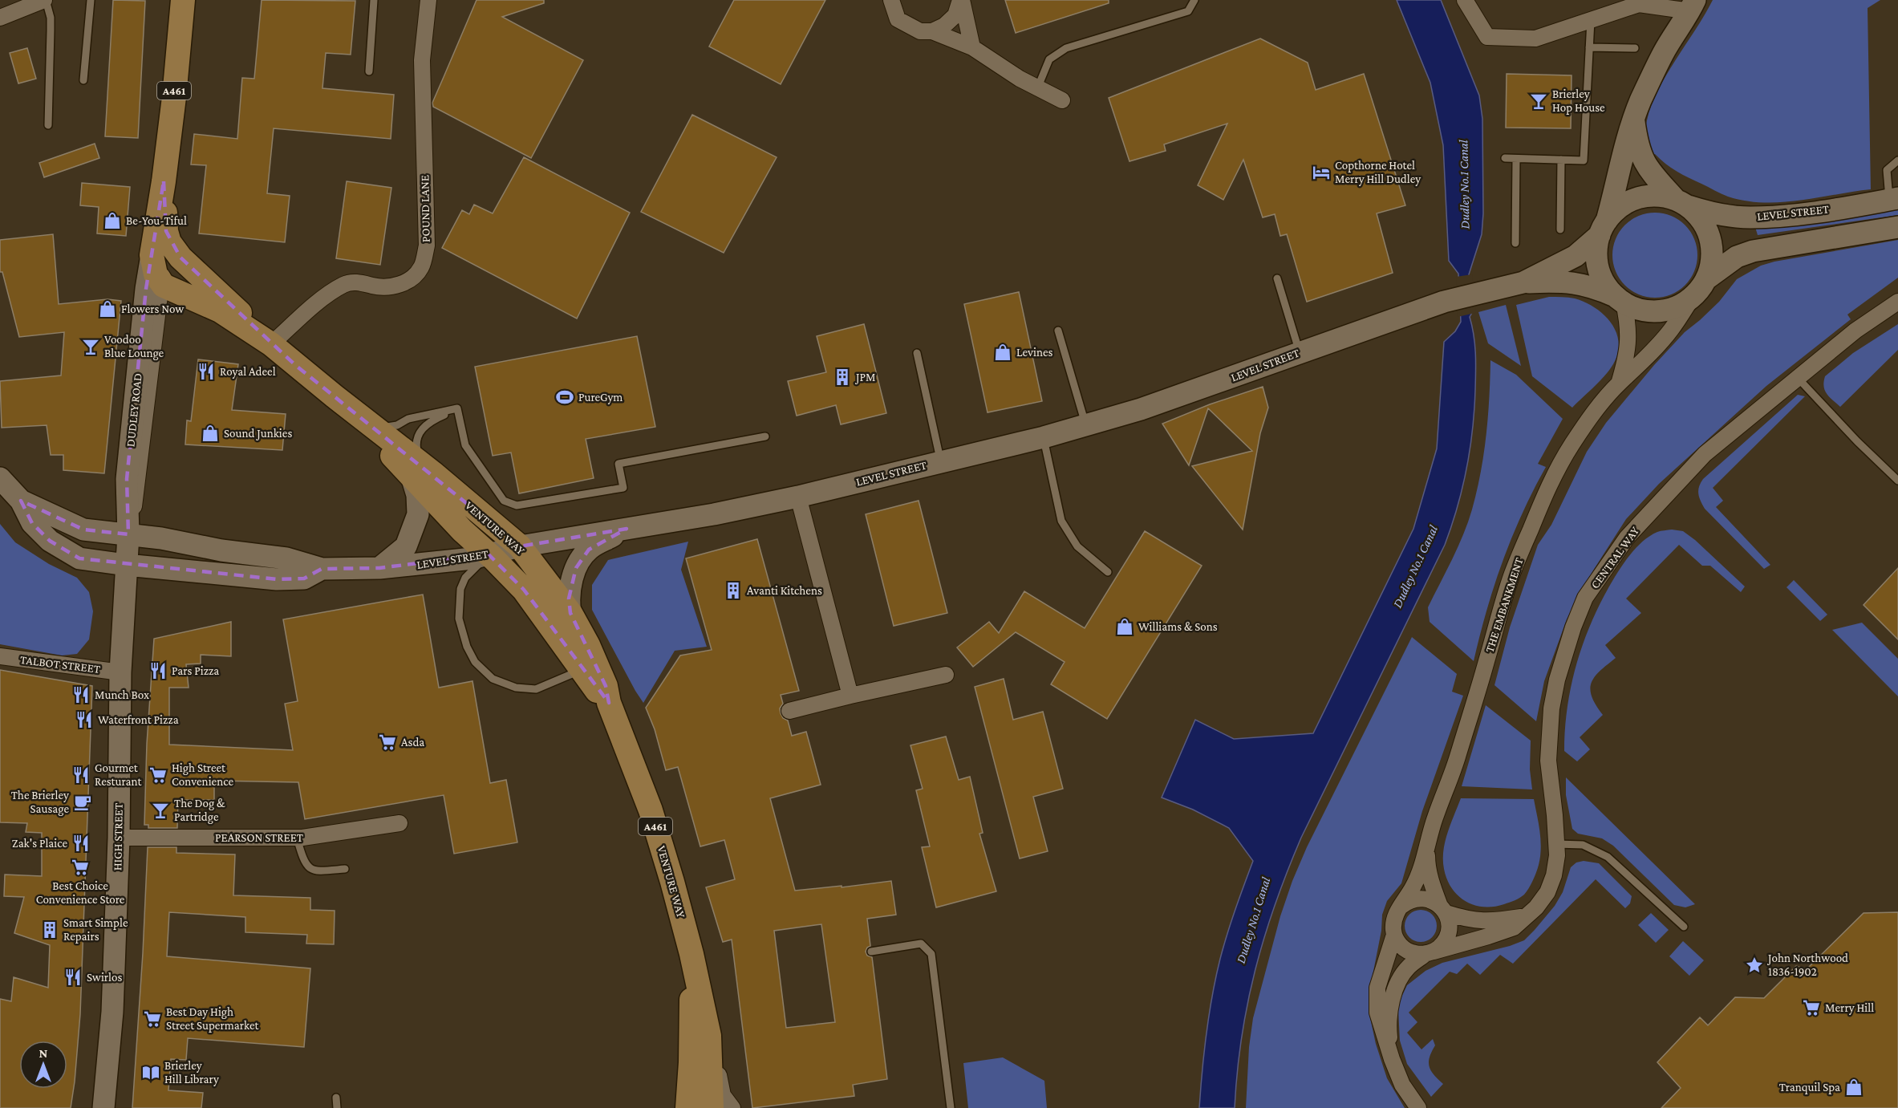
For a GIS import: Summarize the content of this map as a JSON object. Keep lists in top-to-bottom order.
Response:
{
  "streets": {
    "main road": ["A461", "VENTURE WAY"],
    "street": [
      "POUND LANE",
      "LEVEL STREET",
      "DUDLEY ROAD",
      "CENTRAL WAY",
      "THE EMBANKMENT",
      "TALBOT STREET",
      "HIGH STREET",
      "PEARSON STREET"
    ]
  },
  "crossings": [
    ["A461", "DUDLEY ROAD"],
    ["A461", "VENTURE WAY"],
    ["POUND LANE", "VENTURE WAY"],
    ["LEVEL STREET", "DUDLEY ROAD"],
    ["LEVEL STREET", "VENTURE WAY"],
    ["LEVEL STREET", "THE EMBANKMENT"],
    ["LEVEL STREET", "HIGH STREET"],
    ["DUDLEY ROAD", "HIGH STREET"],
    ["CENTRAL WAY", "THE EMBANKMENT"],
    ["TALBOT STREET", "HIGH STREET"],
    ["HIGH STREET", "PEARSON STREET"]
  ],
  "water": ["Dudley No.1 Canal"],
  "places": {
    "bar": ["Brierley Hop House", "Voodoo Blue Lounge", "The Dog & Partridge"],
    "hotel": ["Copthorne Hotel Merry Hill Dudley"],
    "shop": [
      "Be-You-Tiful",
      "Flowers Now",
      "Levines",
      "Sound Junkies",
      "Williams & Sons",
      "Tranquil Spa"
    ],
    "restaurant": [
      "Royal Adeel",
      "Pars Pizza",
      "Munch Box",
      "Waterfront Pizza",
      "Gourmet Resturant",
      "Zak's Plaice",
      "Swirlos"
    ],
    "building": ["JPM", "Avanti Kitchens", "Smart Simple Repairs"],
    "sports": ["PureGym"],
    "supermarket": [
      "Asda",
      "High Street Convenience",
      "Best Choice Convenience Store",
      "Merry Hill",
      "Best Day High Street Supermarket"
    ],
    "cafe": ["The Brierley Sausage"],
    "place": ["John Northwood 1836-1902"],
    "library": ["Brierley Hill Library"]
  },
  "north": "top"
}
